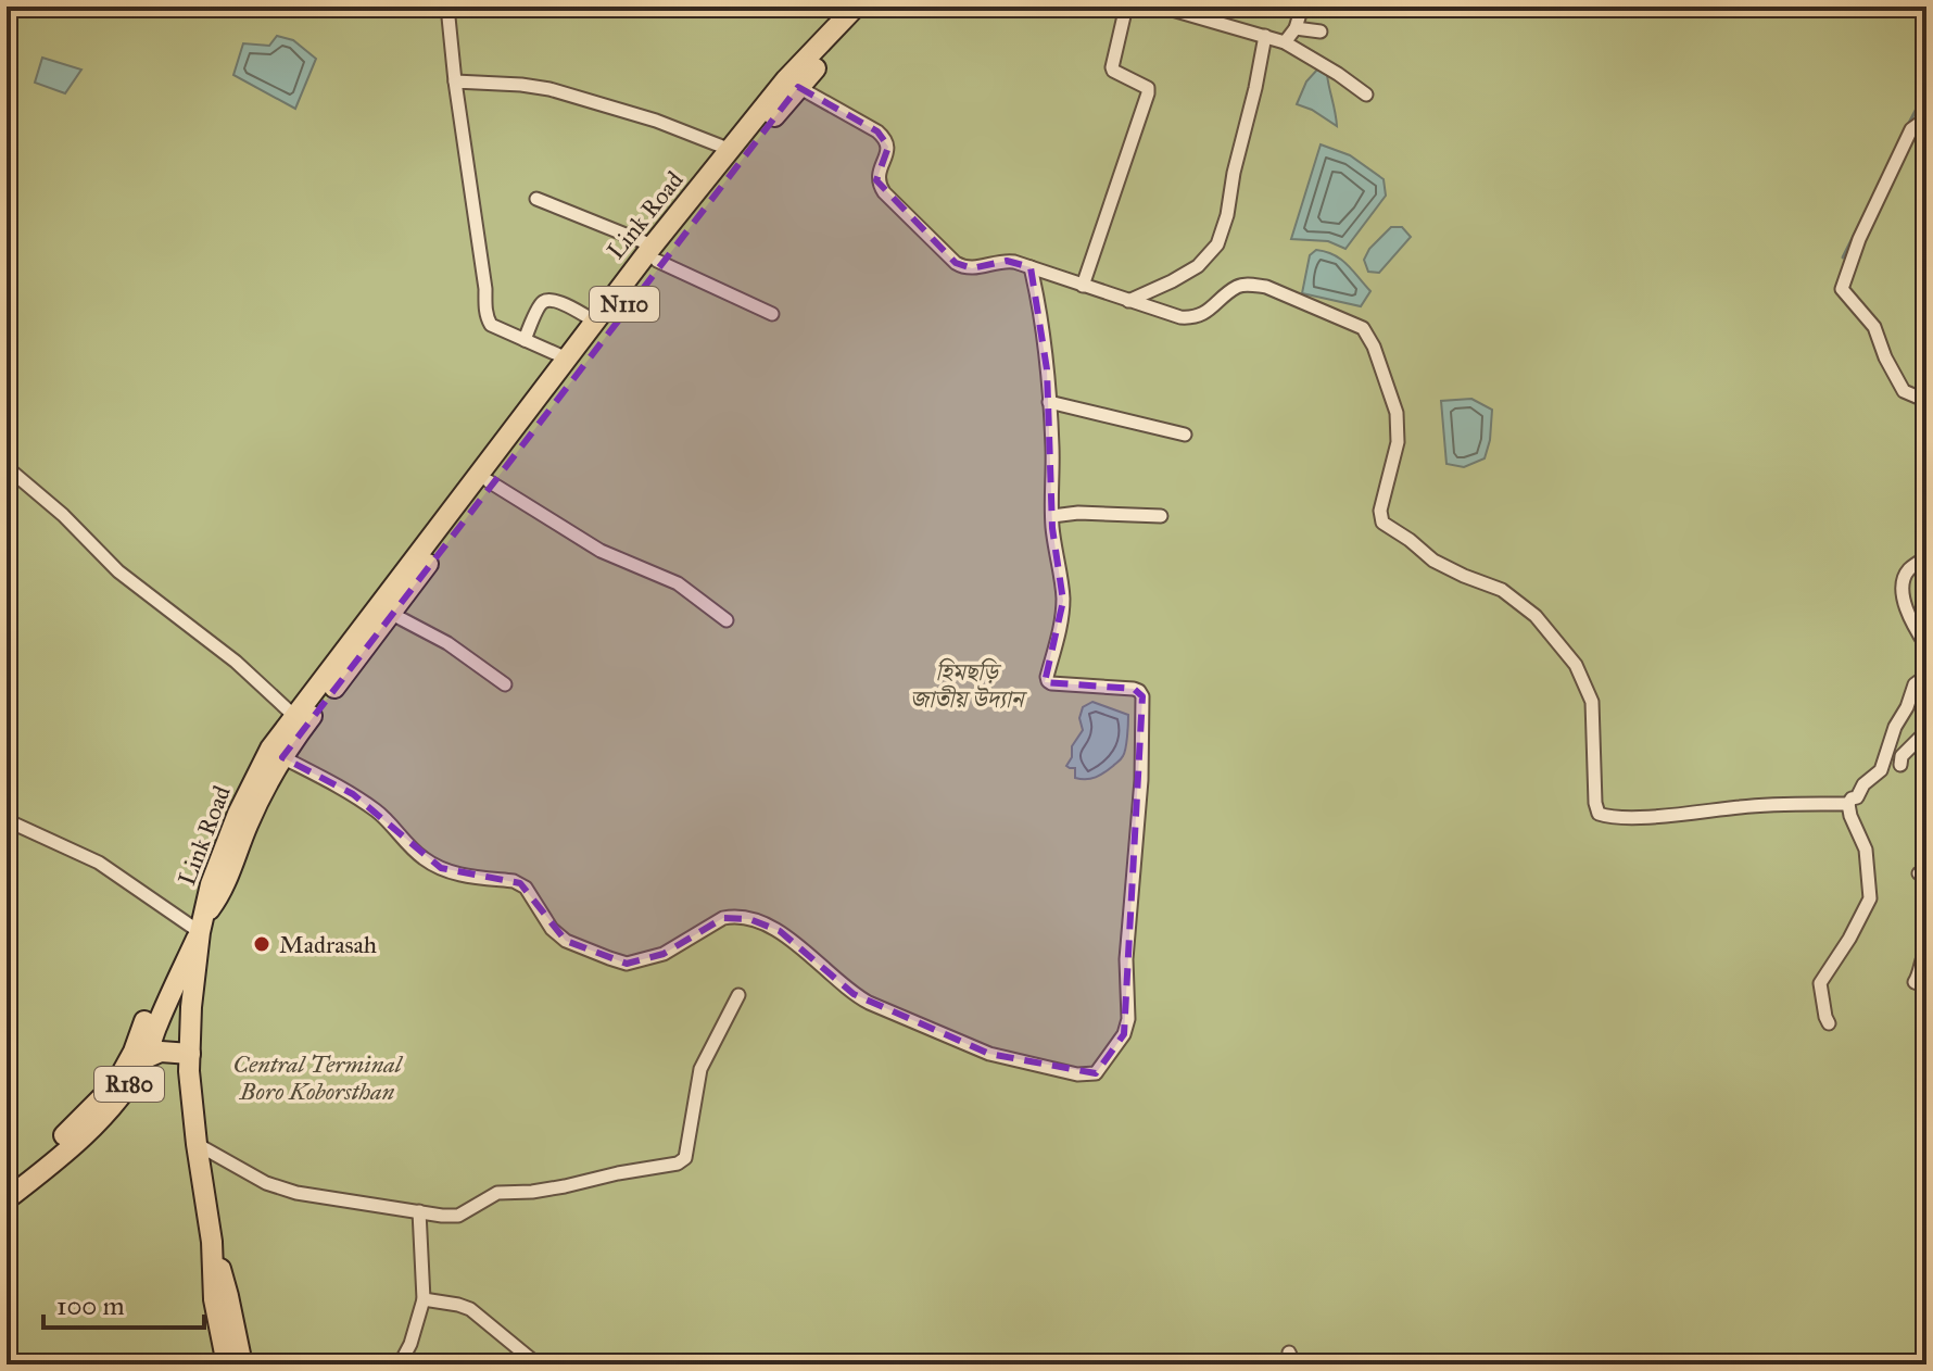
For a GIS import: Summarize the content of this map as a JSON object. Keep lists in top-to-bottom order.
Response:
{
  "streets": {
    "main road": ["Link Road", "N110", "R180"]
  },
  "crossings": [
    ["Link Road", "N110"],
    ["Link Road", "R180"],
    ["N110", "R180"]
  ],
  "parks": ["হিমছড়ি জাতীয় উদ্যান", "Central Terminal Boro Koborsthan"],
  "places": ["Madrasah"],
  "scale_bar": "100 m"
}
